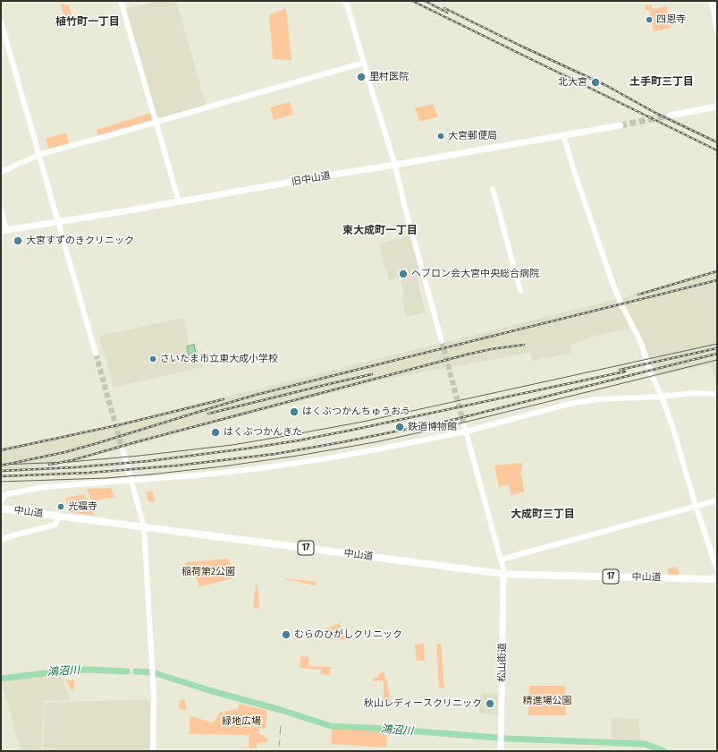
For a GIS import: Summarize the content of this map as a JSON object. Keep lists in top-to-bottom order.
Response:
{
  "streets": {
    "highway": ["中山道", "17"],
    "main road": ["旧中山道", "松山街道"]
  },
  "crossings": [
    ["中山道", "松山街道"]
  ],
  "districts": [
    "植竹町一丁目",
    "土手町三丁目",
    "東大成町一丁目",
    "大成町三丁目"
  ],
  "water": ["鴻沼川"],
  "parks": ["稲荷第2公園", "精進場公園", "緑地広場"],
  "places": [
    "四恩寺",
    "里村医院",
    "北大宮",
    "大宮郵便局",
    "大宮すずのきクリニック",
    "ヘブロン会大宮中央総合病院",
    "さいたま市立東大成小学校",
    "はくぶつかんちゅうおう",
    "鉄道博物館",
    "はくぶつかんきた",
    "光福寺",
    "むらのひがしクリニック",
    "秋山レディースクリニック"
  ]
}
